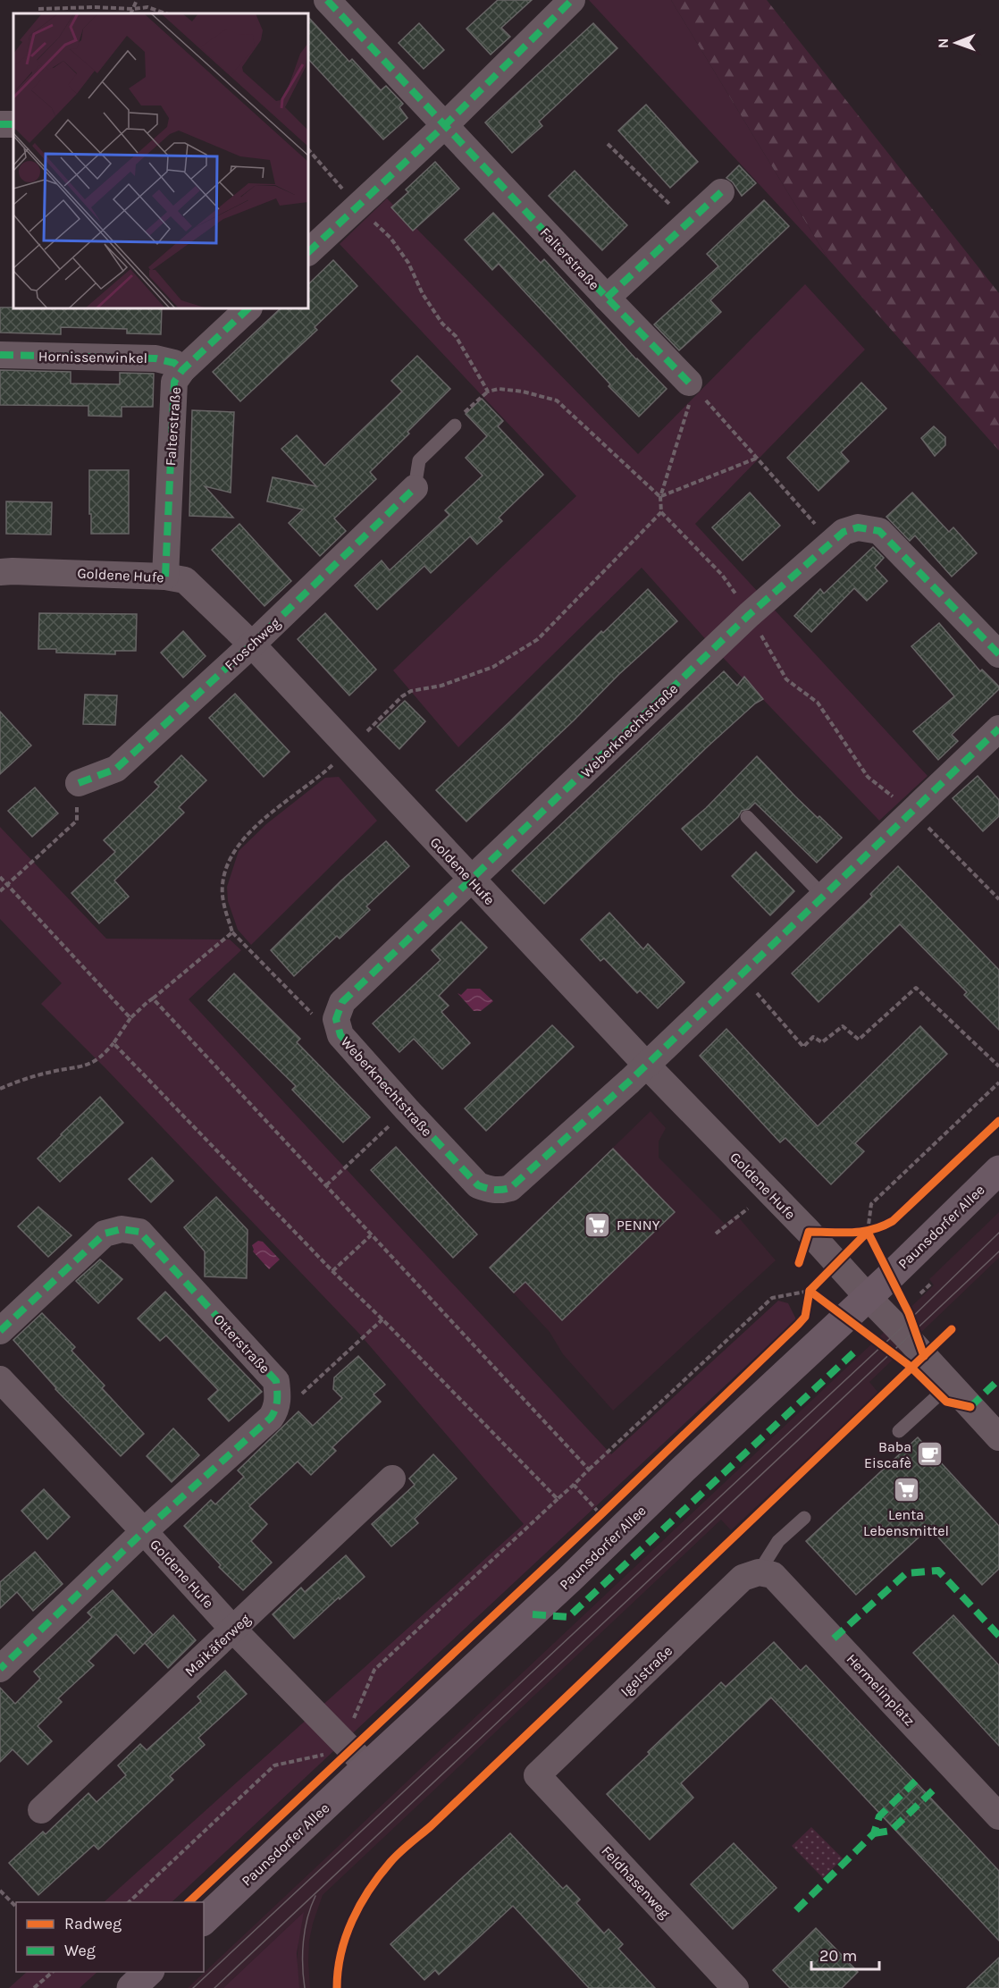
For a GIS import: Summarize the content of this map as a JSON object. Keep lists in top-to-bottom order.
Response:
{
  "streets": {
    "main road": ["Paunsdorfer Allee"],
    "street": [
      "Falterstraße",
      "Hornissenwinkel",
      "Goldene Hufe",
      "Froschweg",
      "Weberknechtstraße",
      "Otterstraße",
      "Maikäferweg",
      "Igelstraße",
      "Hermelinplatz",
      "Feldhasenweg"
    ]
  },
  "crossings": [
    ["Falterstraße", "Hornissenwinkel"],
    ["Falterstraße", "Goldene Hufe"],
    ["Goldene Hufe", "Froschweg"],
    ["Goldene Hufe", "Weberknechtstraße"],
    ["Goldene Hufe", "Paunsdorfer Allee"],
    ["Goldene Hufe", "Maikäferweg"],
    ["Igelstraße", "Hermelinplatz"],
    ["Igelstraße", "Feldhasenweg"]
  ],
  "places": {
    "supermarket": ["PENNY", "Lenta Lebensmittel"],
    "cafe": ["Baba Eiscafè"]
  },
  "legend": ["Radweg", "Weg"],
  "scale_bar": "20 m",
  "north": "left"
}
